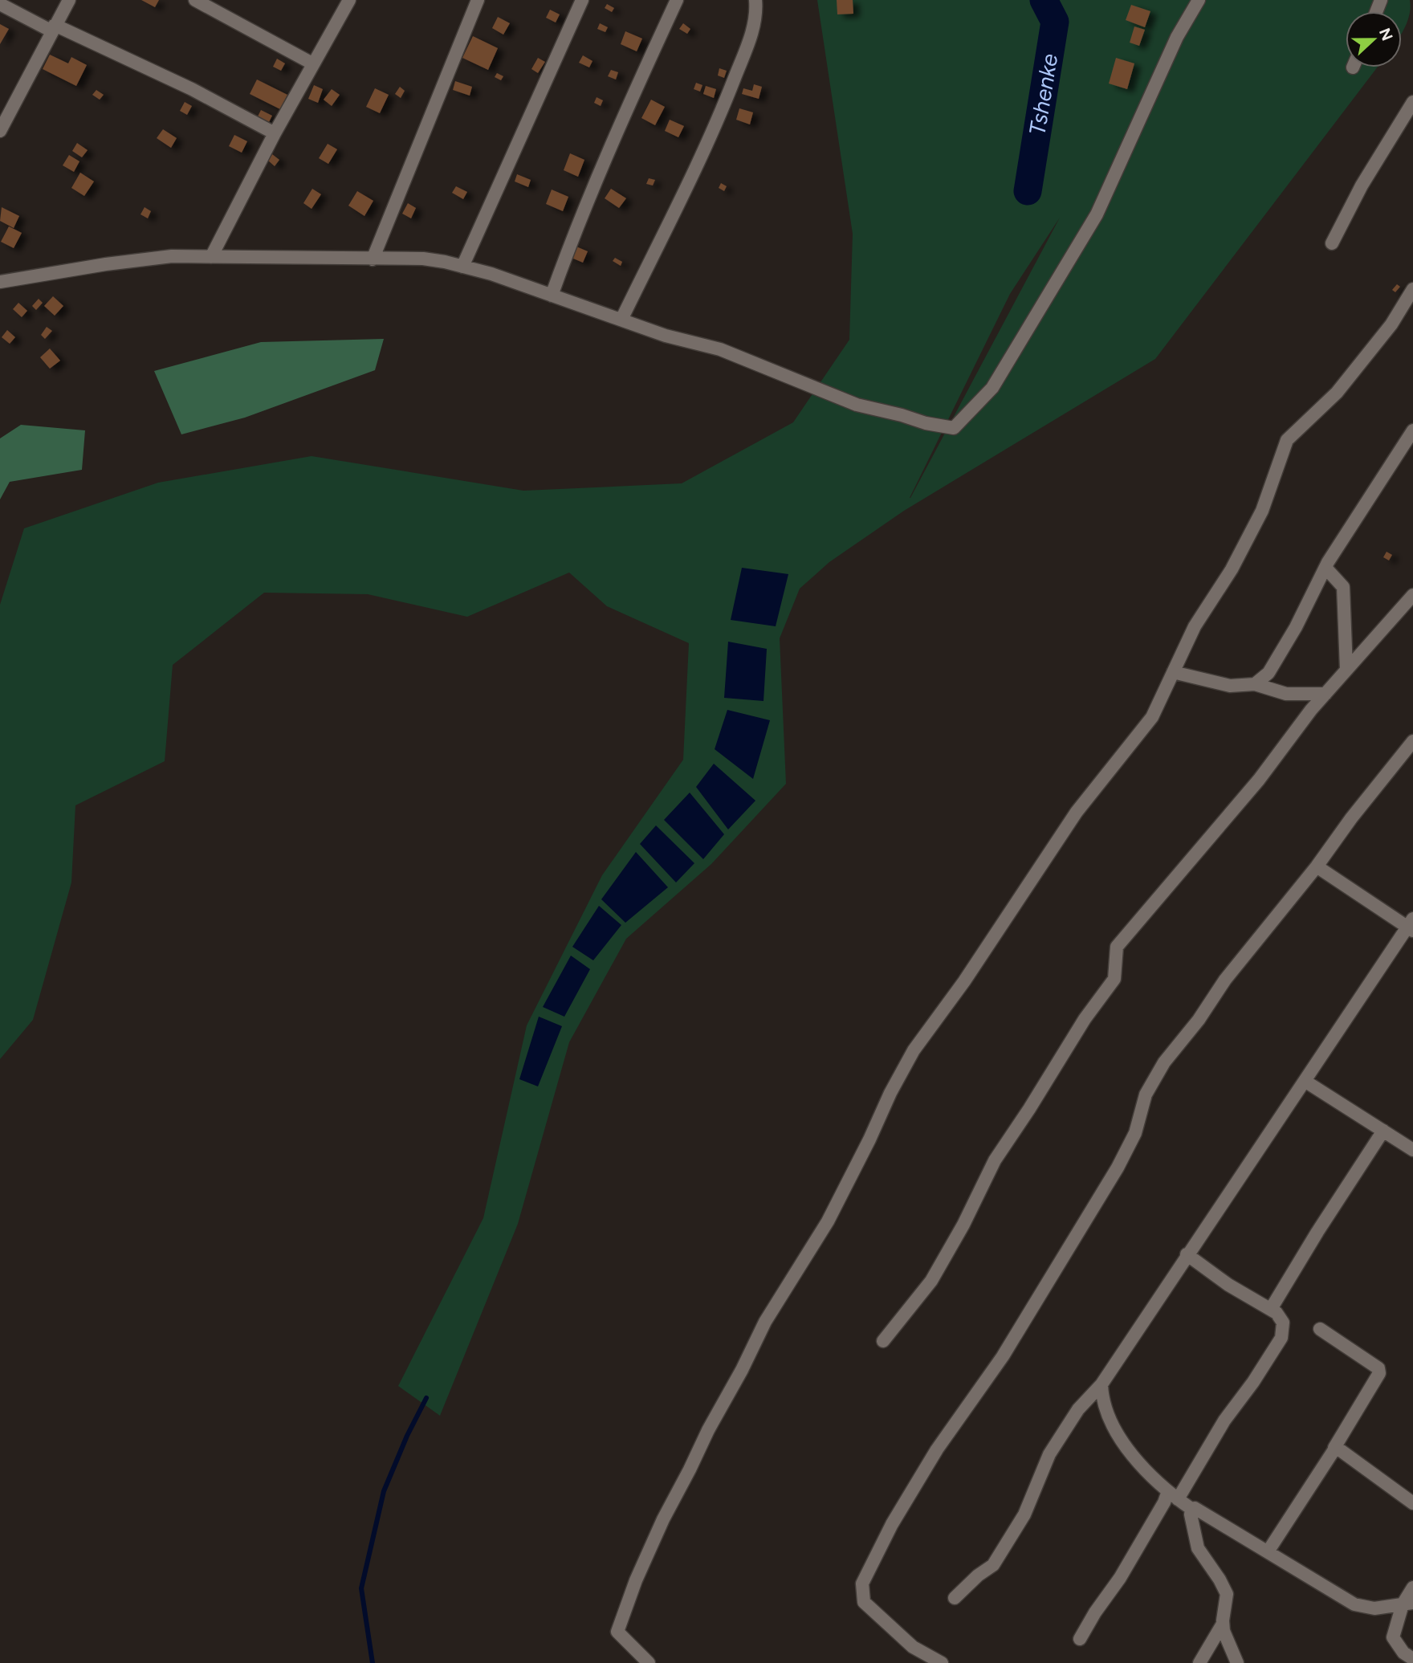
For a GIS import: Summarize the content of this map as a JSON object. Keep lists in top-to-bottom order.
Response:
{
  "water": ["Tshenke"],
  "north": "right"
}
